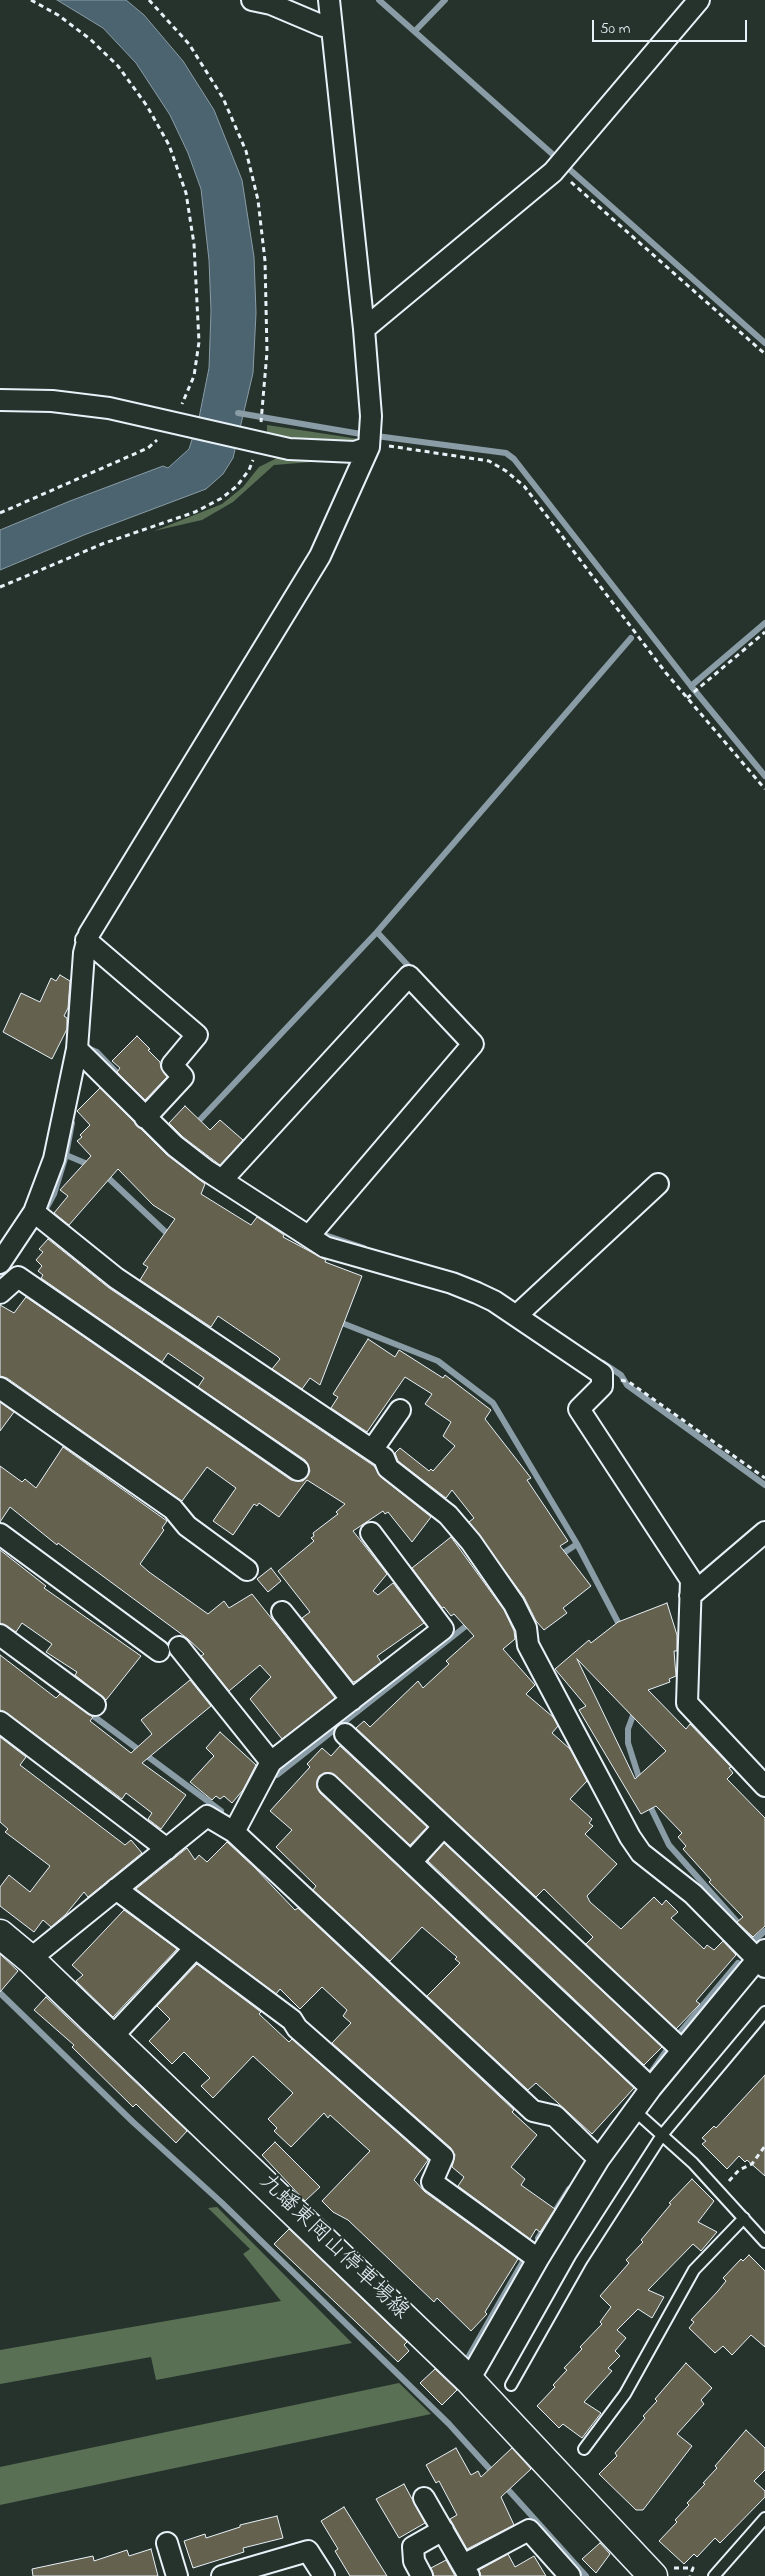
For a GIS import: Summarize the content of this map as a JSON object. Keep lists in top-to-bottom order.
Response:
{
  "streets": {
    "main road": ["九蟠東岡山停車場線"]
  },
  "scale_bar": "50 m"
}
